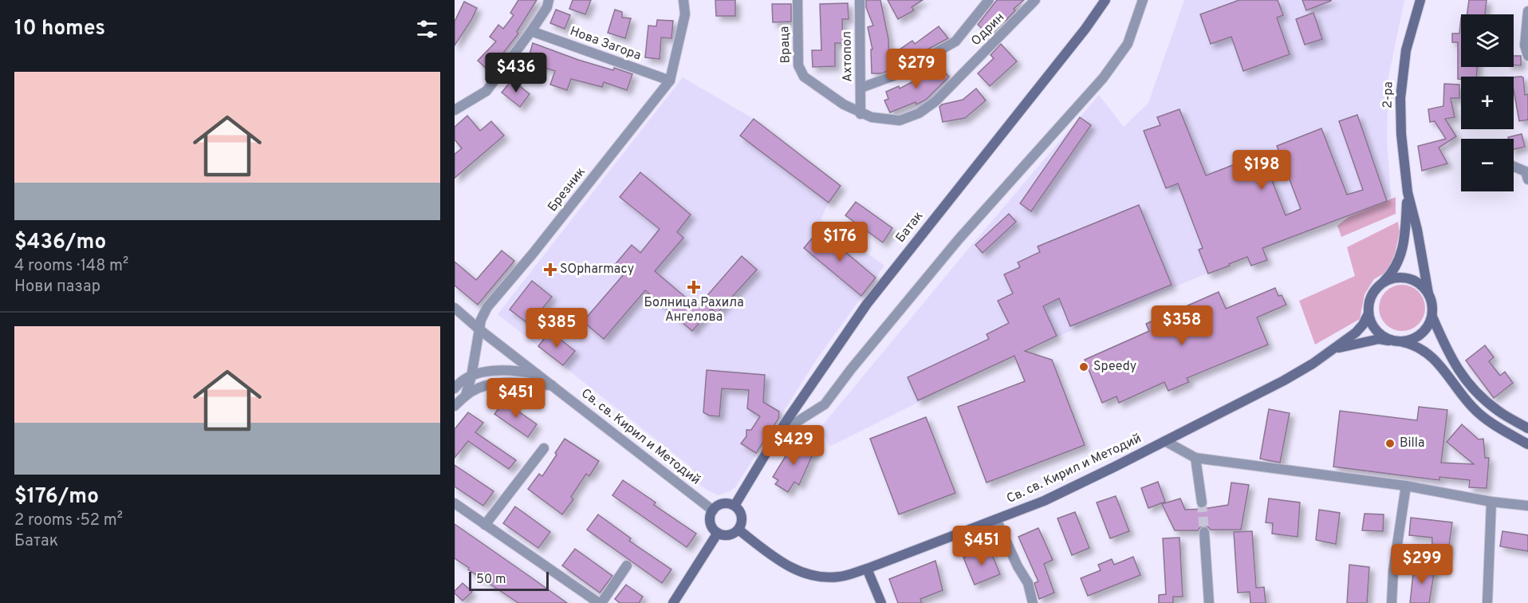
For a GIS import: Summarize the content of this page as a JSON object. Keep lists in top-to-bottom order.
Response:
{
  "streets": {
    "main road": ["2-ра", "Батак", "Св. св. Кирил и Методий"],
    "street": [
      "Одрин",
      "Нова Загора",
      "Враца",
      "Ахтопол",
      "Брезник"
    ]
  },
  "crossings": [
    ["Одрин", "Враца"],
    ["Одрин", "Ахтопол"],
    ["Нова Загора", "Брезник"],
    ["Враца", "Ахтопол"],
    ["2-ра", "Св. св. Кирил и Методий"],
    ["Брезник", "Св. св. Кирил и Методий"],
    ["Батак", "Св. св. Кирил и Методий"]
  ],
  "places": {
    "health": ["SOpharmacy", "Болница Рахила Ангелова"],
    "other": ["Speedy", "Billa"]
  },
  "scale_bar": "50 m",
  "page": {
    "heading": "10 homes",
    "map_buttons": ["+", "−"],
    "price": [
      "$279",
      "$436",
      "$198",
      "$176",
      "$358",
      "$385",
      "$451",
      "$429",
      "$451",
      "$299"
    ],
    "list": [
      {
        "name": "$436/mo",
        "note": "4 rooms · 148 m² · Нови пазар"
      },
      {
        "name": "$176/mo",
        "note": "2 rooms · 52 m² · Батак"
      }
    ],
    "scale": "50 m"
  }
}
